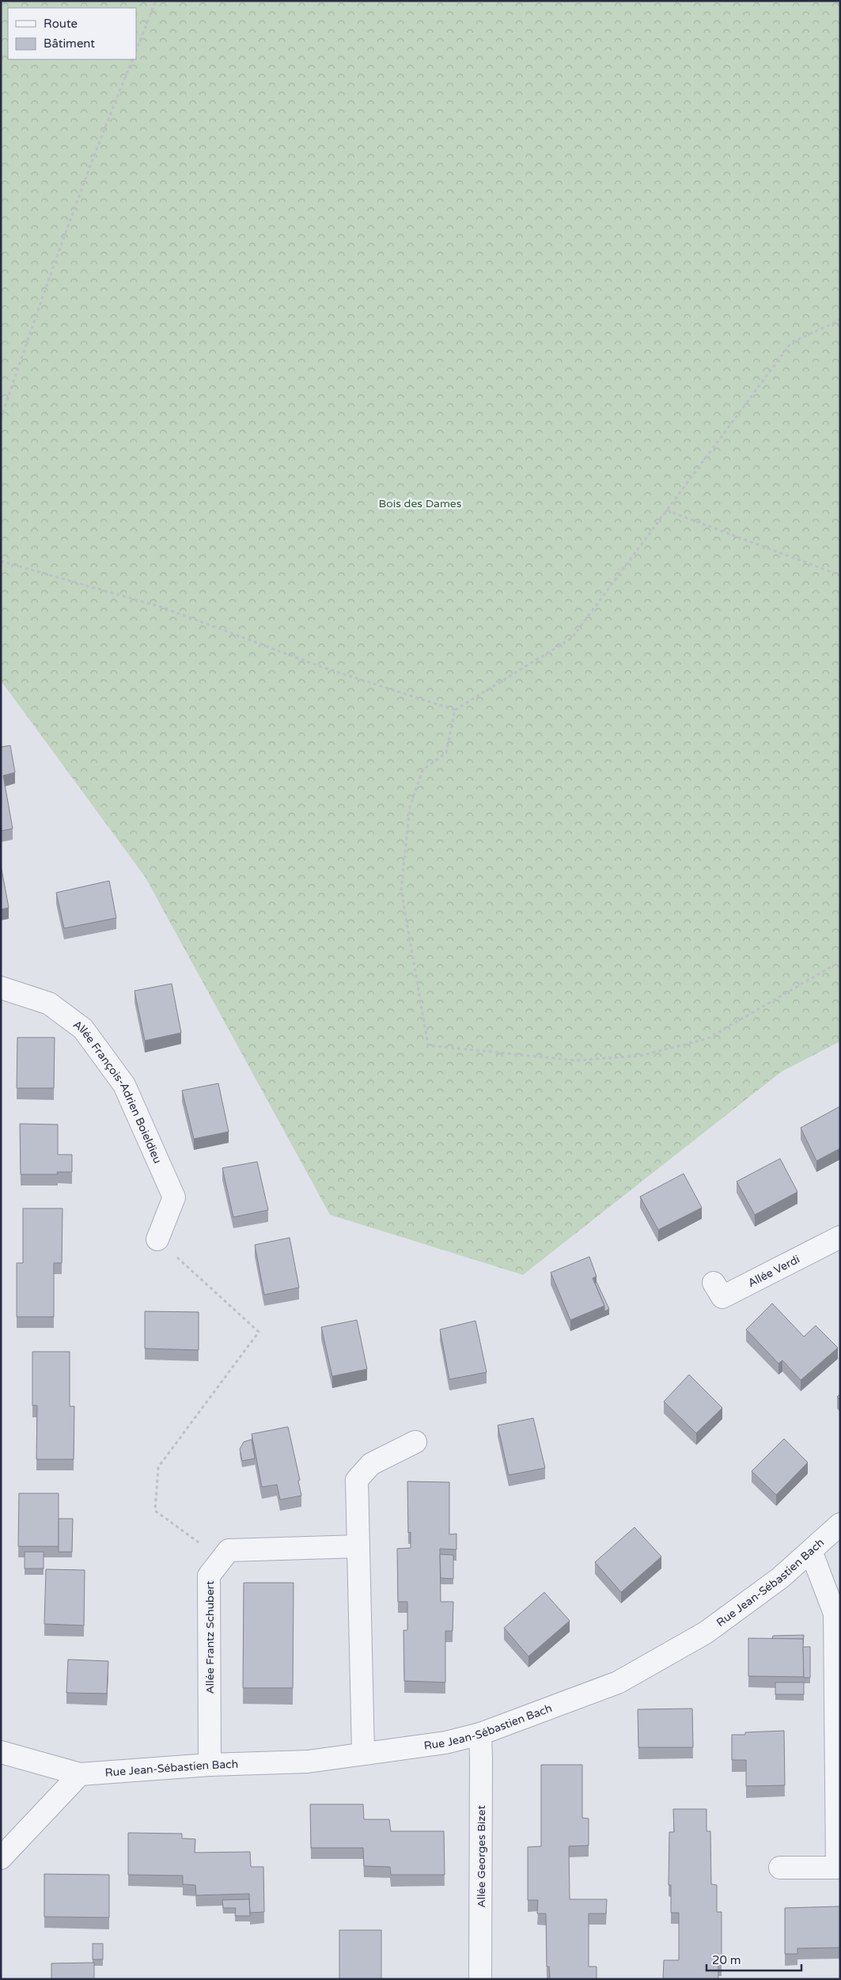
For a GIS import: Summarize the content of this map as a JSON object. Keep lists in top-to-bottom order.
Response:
{
  "streets": {
    "street": [
      "Allée François-Adrien Boieldieu",
      "Allée Verdi",
      "Rue Jean-Sébastien Bach",
      "Allée Frantz Schubert",
      "Allée Georges Bizet"
    ]
  },
  "crossings": [
    ["Rue Jean-Sébastien Bach", "Allée Frantz Schubert"],
    ["Rue Jean-Sébastien Bach", "Allée Georges Bizet"]
  ],
  "parks": ["Bois des Dames"],
  "legend": ["Route", "Bâtiment"],
  "scale_bar": "20 m"
}
